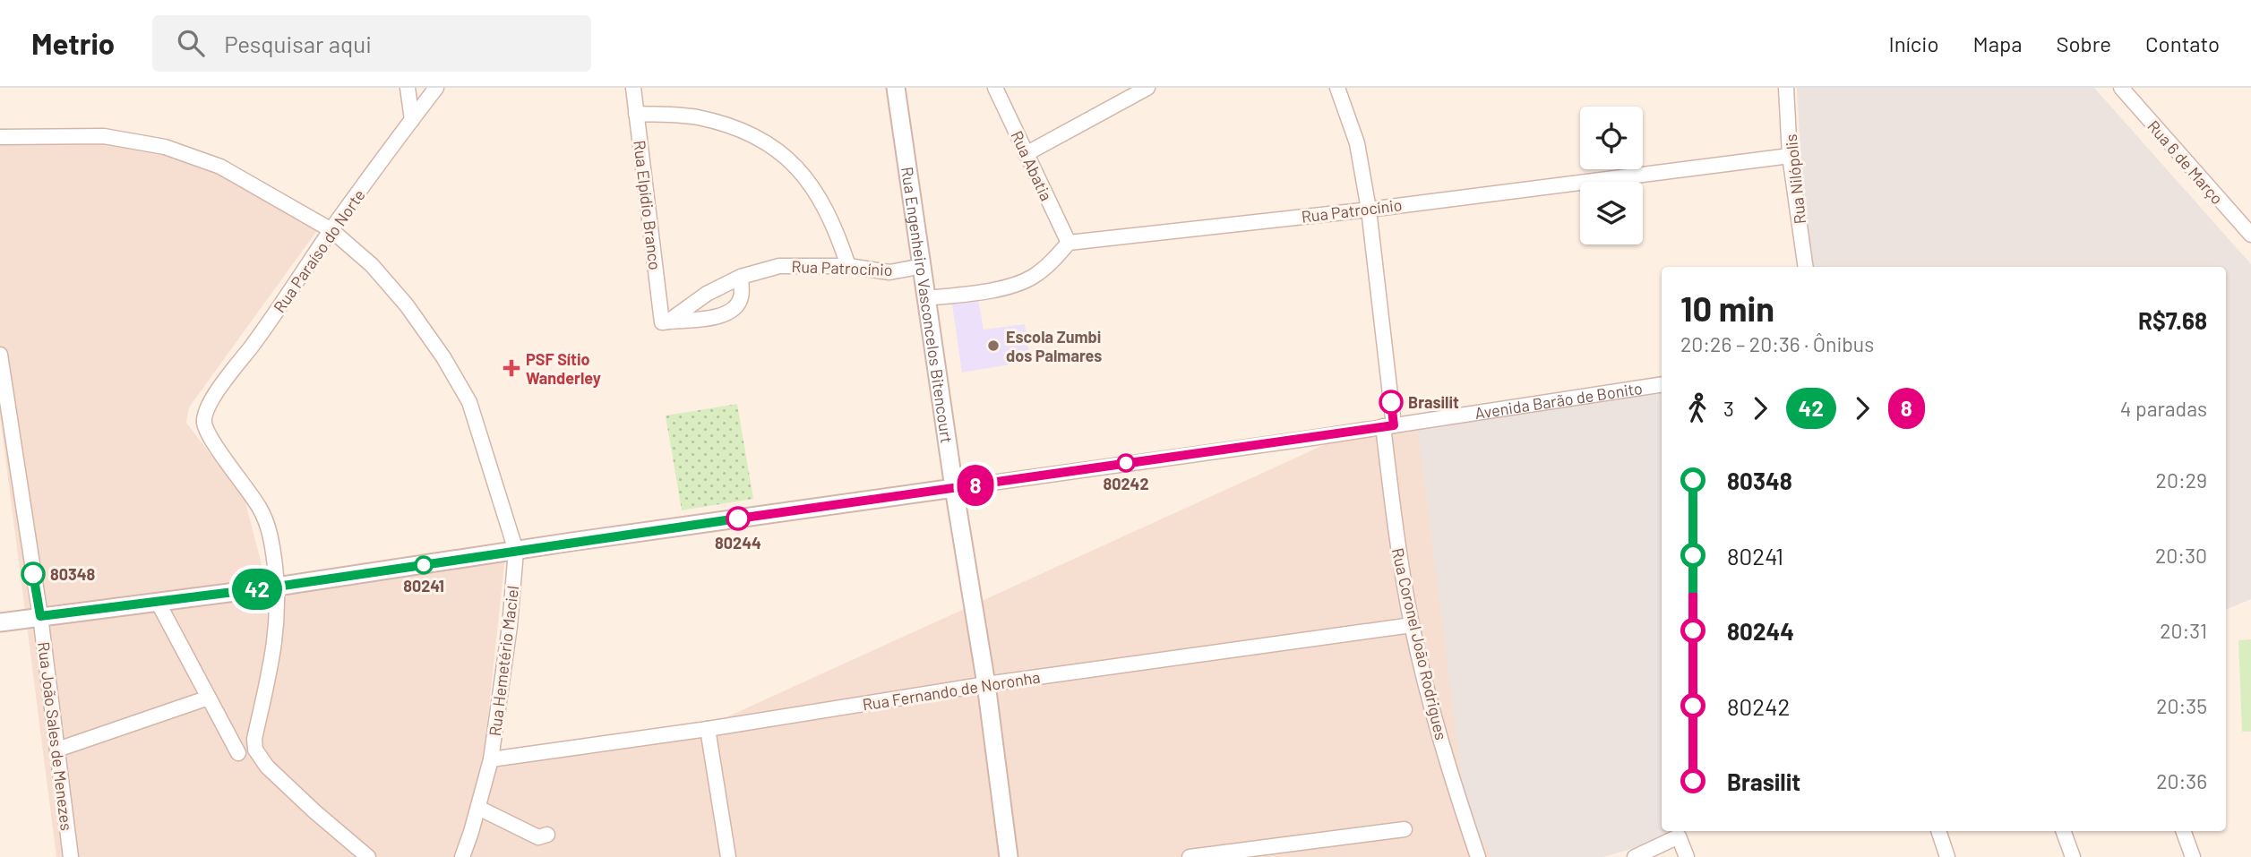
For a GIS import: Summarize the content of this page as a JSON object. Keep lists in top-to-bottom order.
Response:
{
  "streets": {
    "street": [
      "Rua 6 de Março",
      "Rua Abatia",
      "Rua Nilópolis",
      "Rua Elpídio Branco",
      "Rua Patrocínio",
      "Rua Paraíso do Norte",
      "Rua Engenheiro Vasconcelos Bitencourt",
      "Avenida Barão de Bonito",
      "Rua Coronel João Rodrigues",
      "Rua Hemetério Maciel",
      "Rua Fernando de Noronha",
      "Rua João Sales de Menezes"
    ]
  },
  "crossings": [
    ["Rua Abatia", "Rua Patrocínio"],
    ["Rua Nilópolis", "Rua Patrocínio"],
    ["Rua Elpídio Branco", "Rua Patrocínio"],
    ["Rua Patrocínio", "Rua Engenheiro Vasconcelos Bitencourt"],
    ["Rua Patrocínio", "Rua Coronel João Rodrigues"],
    ["Rua Paraíso do Norte", "Avenida Barão de Bonito"],
    ["Rua Paraíso do Norte", "Rua Hemetério Maciel"],
    ["Rua Engenheiro Vasconcelos Bitencourt", "Avenida Barão de Bonito"],
    ["Rua Engenheiro Vasconcelos Bitencourt", "Rua Fernando de Noronha"],
    ["Avenida Barão de Bonito", "Rua Coronel João Rodrigues"],
    ["Avenida Barão de Bonito", "Rua Hemetério Maciel"],
    ["Avenida Barão de Bonito", "Rua João Sales de Menezes"],
    ["Rua Coronel João Rodrigues", "Rua Fernando de Noronha"],
    ["Rua Hemetério Maciel", "Rua Fernando de Noronha"]
  ],
  "places": {
    "other": [
      "Escola Zumbi dos Palmares",
      "Brasilit",
      "80242",
      "80244",
      "80241",
      "80348"
    ],
    "health": ["PSF Sítio Wanderley"]
  },
  "lines": ["bus line 8", "bus line 42"],
  "page": {
    "header": "Metrio",
    "search": "Pesquisar aqui",
    "nav": [
      "Início",
      "Mapa",
      "Sobre",
      "Contato"
    ],
    "on_map": ["42", "8"],
    "heading": ["10 min", "20:26 – 20:36 · Ônibus", "R$7.68"],
    "legs": [
      "3",
      "42",
      "8",
      "4 paradas"
    ],
    "list": [
      {
        "name": "80348",
        "value": "20:29"
      },
      {
        "name": "80241",
        "value": "20:30"
      },
      {
        "name": "80244",
        "value": "20:31"
      },
      {
        "name": "80242",
        "value": "20:35"
      },
      {
        "name": "Brasilit",
        "value": "20:36"
      }
    ]
  }
}
